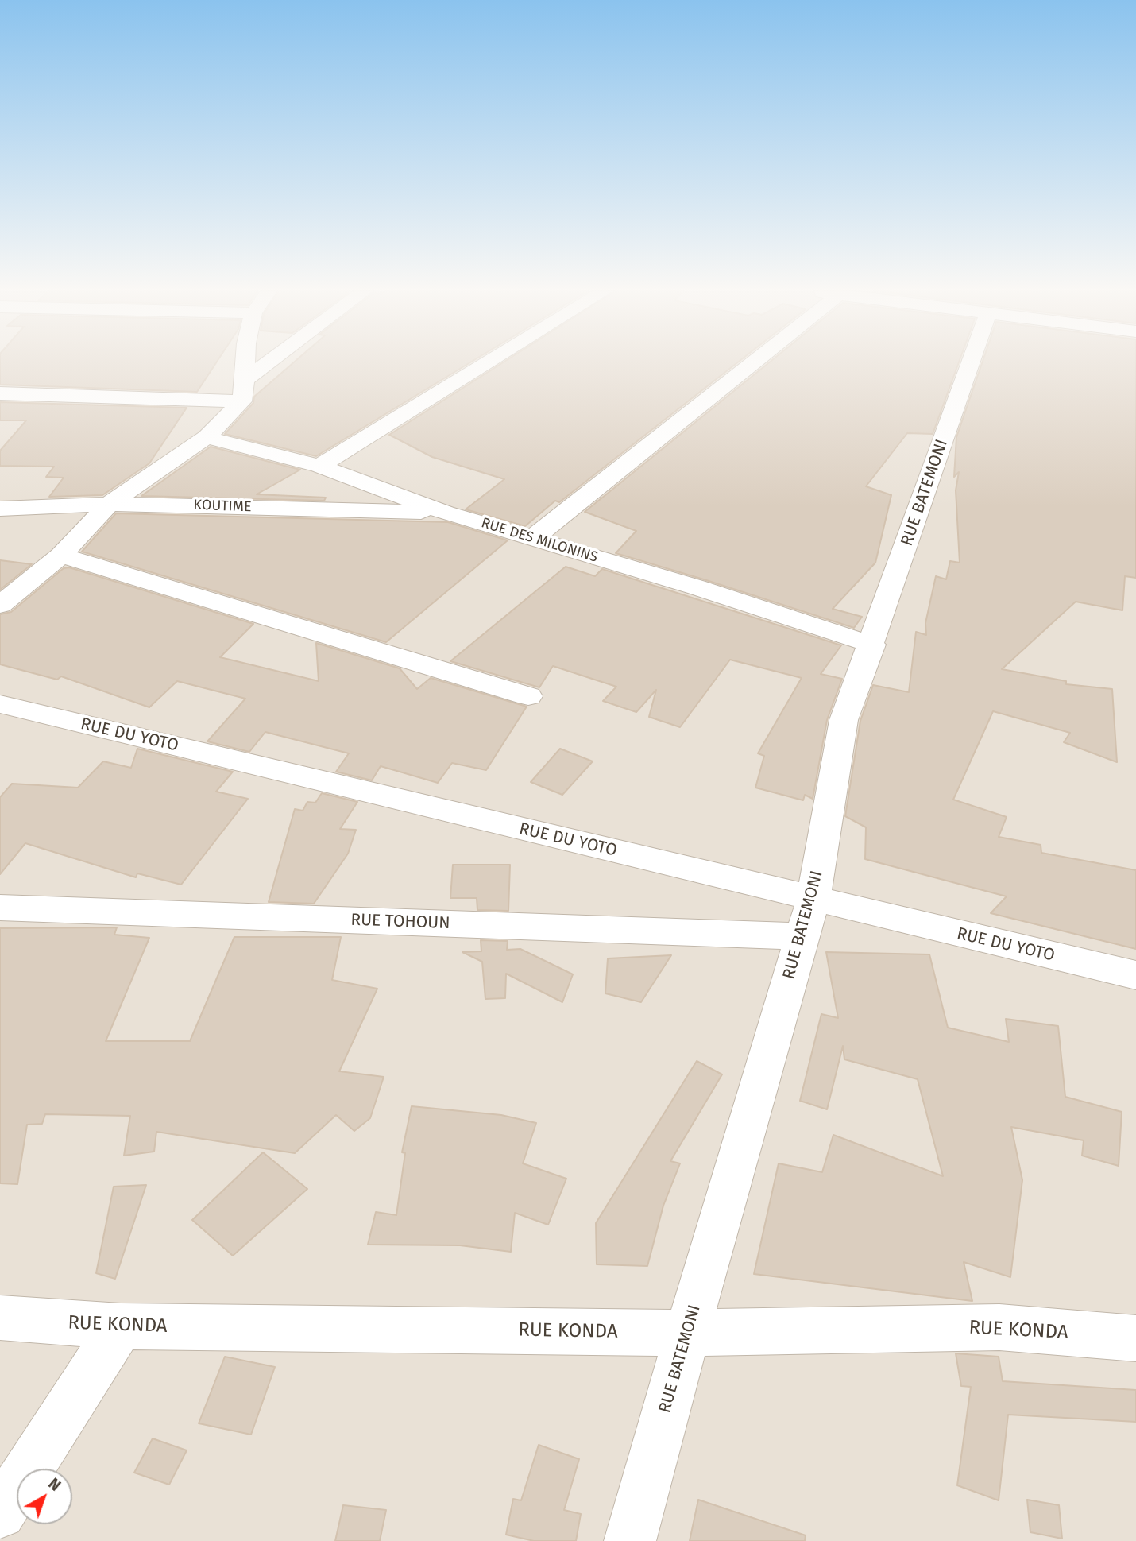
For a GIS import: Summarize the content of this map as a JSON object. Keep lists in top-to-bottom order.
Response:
{
  "streets": {
    "street": [
      "RUE BATEMONI",
      "KOUTIME",
      "RUE DES MILONINS",
      "RUE DU YOTO",
      "RUE TOHOUN",
      "RUE KONDA"
    ]
  },
  "crossings": [
    ["RUE BATEMONI", "RUE DES MILONINS"],
    ["RUE BATEMONI", "RUE DU YOTO"],
    ["RUE BATEMONI", "RUE TOHOUN"],
    ["RUE BATEMONI", "RUE KONDA"],
    ["KOUTIME", "RUE DES MILONINS"]
  ],
  "north": "top right"
}
